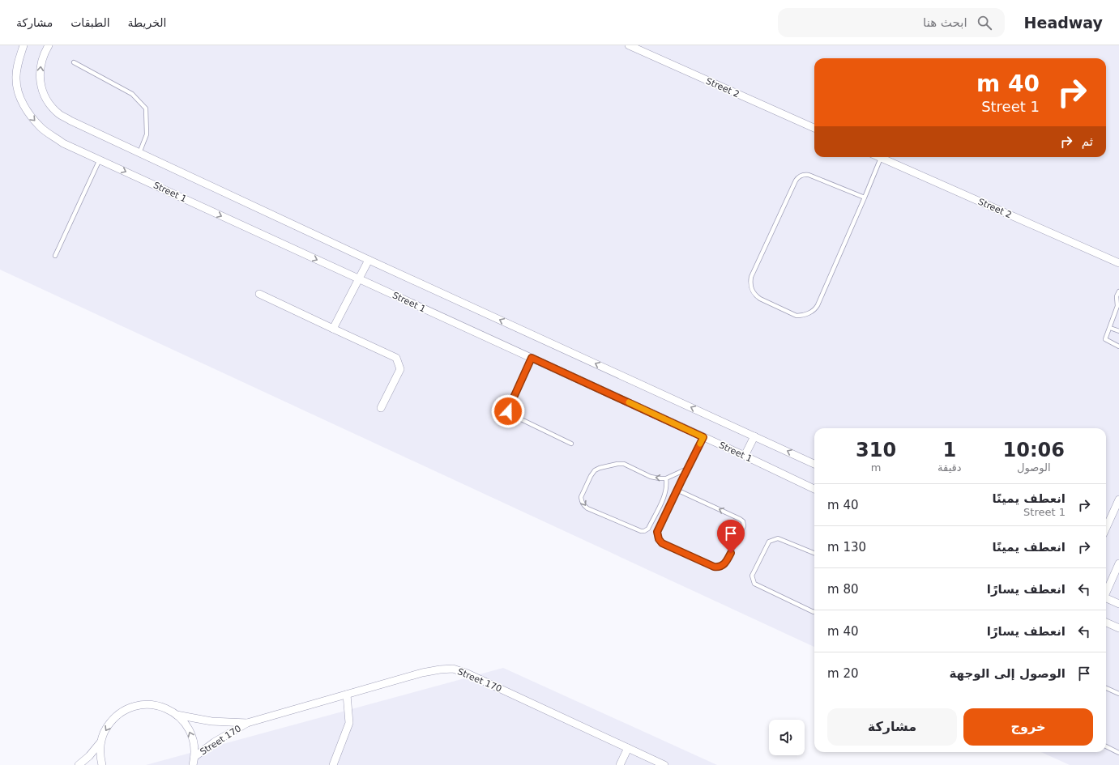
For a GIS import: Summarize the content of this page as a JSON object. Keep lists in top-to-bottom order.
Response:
{
  "streets": {
    "street": ["Street 2", "Street 1", "Street 170"]
  },
  "page": {
    "header": "Headway",
    "search": "ابحث هنا",
    "nav": ["الخريطة", "الطبقات", "مشاركة"],
    "turn": ["40 m", "Street 1"],
    "then": "ثم",
    "eta": [
      "10:06",
      "الوصول",
      "1",
      "دقيقة",
      "310",
      "m"
    ],
    "list": [
      {
        "name": "انعطف يمينًا",
        "note": "Street 1",
        "value": "40 m"
      },
      {
        "name": "انعطف يمينًا",
        "value": "130 m"
      },
      {
        "name": "انعطف يسارًا",
        "value": "80 m"
      },
      {
        "name": "انعطف يسارًا",
        "value": "40 m"
      },
      {
        "name": "الوصول إلى الوجهة",
        "value": "20 m"
      }
    ],
    "buttons": ["خروج", "مشاركة"]
  }
}
